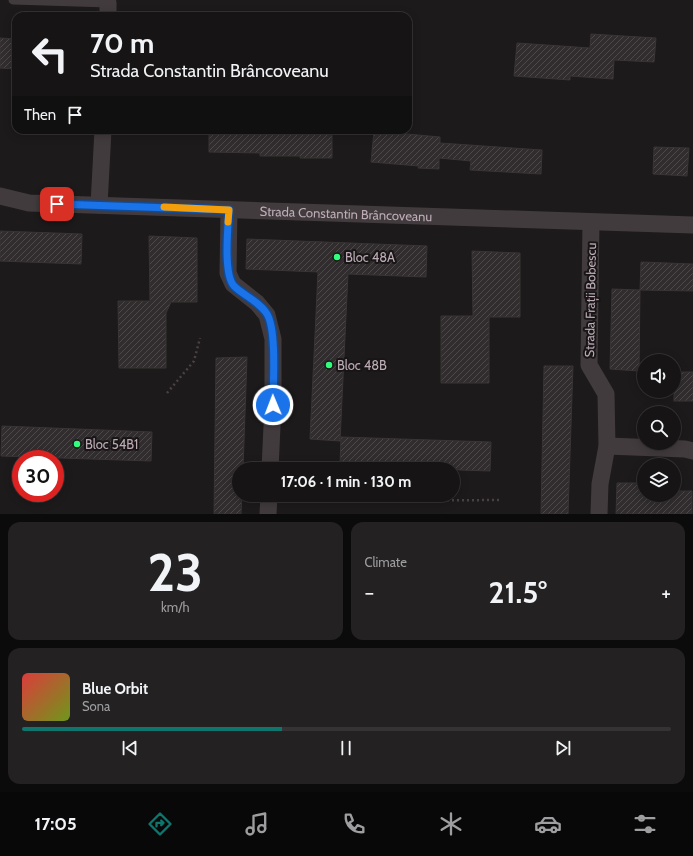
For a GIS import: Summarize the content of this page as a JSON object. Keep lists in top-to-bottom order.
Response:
{
  "streets": {
    "street": ["Strada Constantin Brâncoveanu", "Strada Frații Bobescu"]
  },
  "crossings": [
    ["Strada Constantin Brâncoveanu", "Strada Frații Bobescu"]
  ],
  "places": ["Bloc 48A", "Bloc 48B", "Bloc 54B1"],
  "page": {
    "turn": ["70 m", "Strada Constantin Brâncoveanu"],
    "then": "Then",
    "limit": "30",
    "trip": "17:06 · 1 min · 130 m",
    "tile": [
      ["23", "km/h"],
      "Climate"
    ],
    "heat": ["−", "21.5°", "+"],
    "song": ["Blue Orbit", "Sona"],
    "tabs": "17:05"
  }
}
